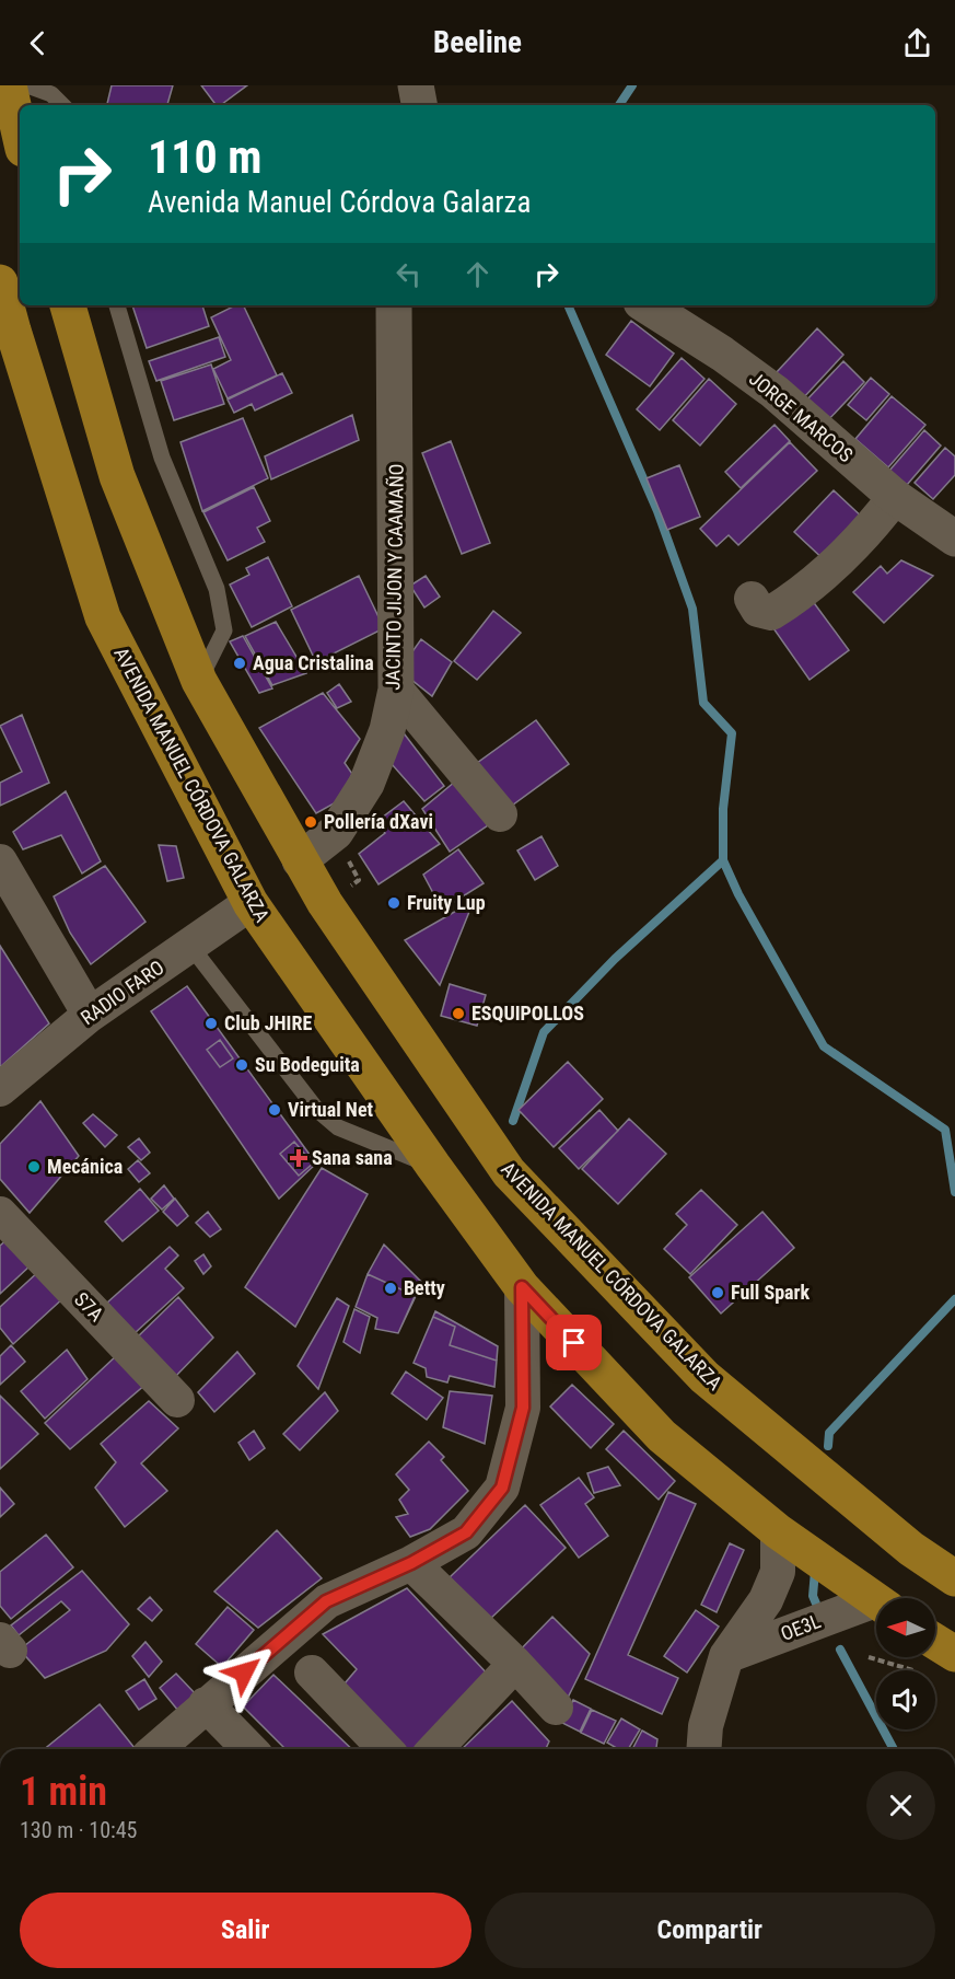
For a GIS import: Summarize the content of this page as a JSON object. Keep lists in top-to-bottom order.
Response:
{
  "streets": {
    "main road": ["JORGE MARCOS", "JACINTO JIJON Y CAAMAÑO", "AVENIDA MANUEL CÓRDOVA GALARZA"],
    "street": ["RADIO FARO", "S7A", "OE3L"]
  },
  "crossings": [
    ["JACINTO JIJON Y CAAMAÑO", "AVENIDA MANUEL CÓRDOVA GALARZA"],
    ["AVENIDA MANUEL CÓRDOVA GALARZA", "RADIO FARO"],
    ["AVENIDA MANUEL CÓRDOVA GALARZA", "OE3L"]
  ],
  "places": {
    "other": [
      "Agua Cristalina",
      "Pollería dXavi",
      "Fruity Lup",
      "ESQUIPOLLOS",
      "Club JHIRE",
      "Su Bodeguita",
      "Virtual Net",
      "Mecánica",
      "Betty",
      "Full Spark"
    ],
    "health": ["Sana sana"]
  },
  "north": "left",
  "page": {
    "header": "Beeline",
    "turn": ["110 m", "Avenida Manuel Córdova Galarza"],
    "heading": ["1 min", "130 m · 10:45"],
    "buttons": ["Salir", "Compartir"]
  }
}
